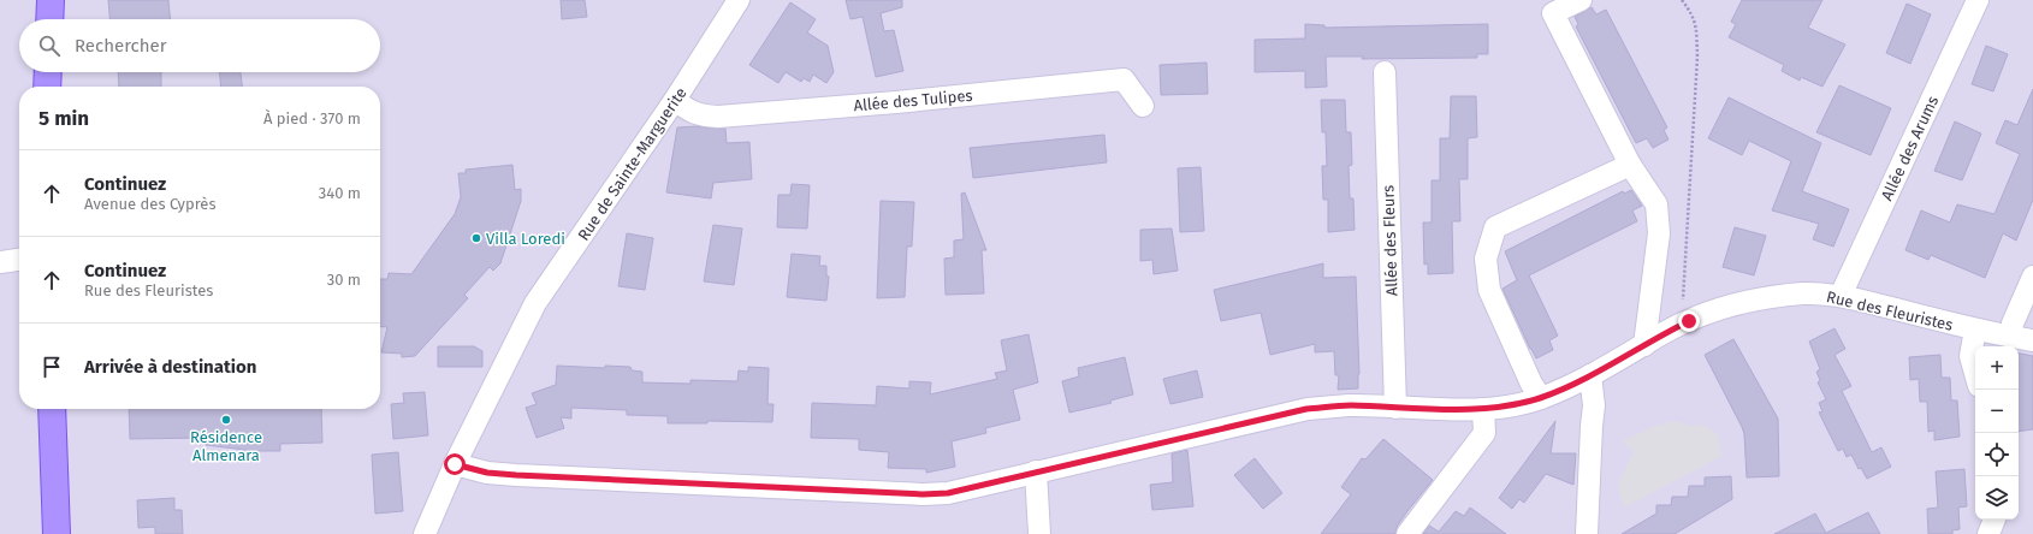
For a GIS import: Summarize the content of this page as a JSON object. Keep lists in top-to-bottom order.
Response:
{
  "streets": {
    "street": [
      "Allée des Tulipes",
      "Allée des Arums",
      "Rue de Sainte-Marguerite",
      "Allée des Fleurs",
      "Rue des Fleuristes"
    ]
  },
  "crossings": [
    ["Allée des Tulipes", "Rue de Sainte-Marguerite"],
    ["Allée des Arums", "Rue des Fleuristes"],
    ["Rue de Sainte-Marguerite", "Rue des Fleuristes"],
    ["Allée des Fleurs", "Rue des Fleuristes"]
  ],
  "places": ["Villa Loredi", "Résidence Almenara"],
  "page": {
    "search": "Rechercher",
    "heading": ["5 min", "À pied · 370 m"],
    "list": [
      ["Continuez", "Avenue des Cyprès", "340 m"],
      ["Continuez", "Rue des Fleuristes", "30 m"],
      "Arrivée à destination"
    ],
    "map_buttons": ["+", "−"]
  }
}
